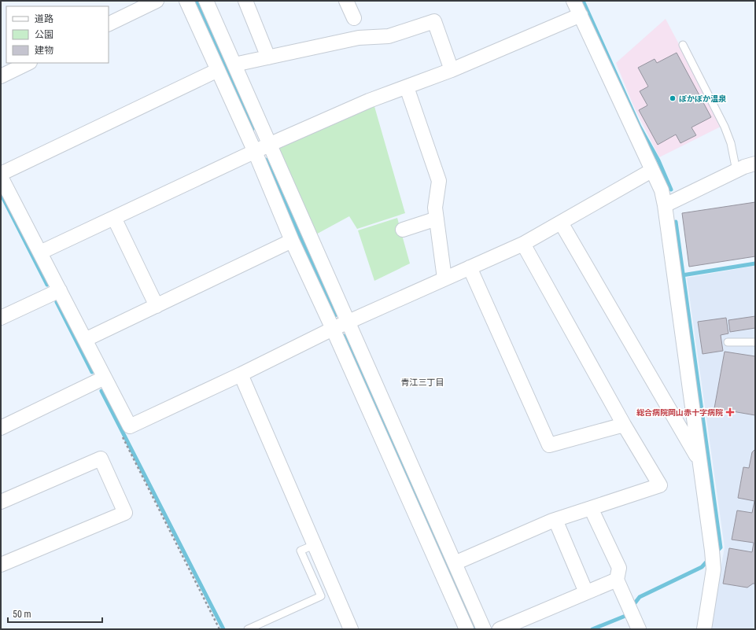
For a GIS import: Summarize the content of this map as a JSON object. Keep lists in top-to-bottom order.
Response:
{
  "districts": ["青江三丁目"],
  "places": {
    "other": ["ぽかぽか温泉"],
    "health": ["総合病院岡山赤十字病院"]
  },
  "legend": ["道路", "公園", "建物"],
  "scale_bar": "50 m"
}
